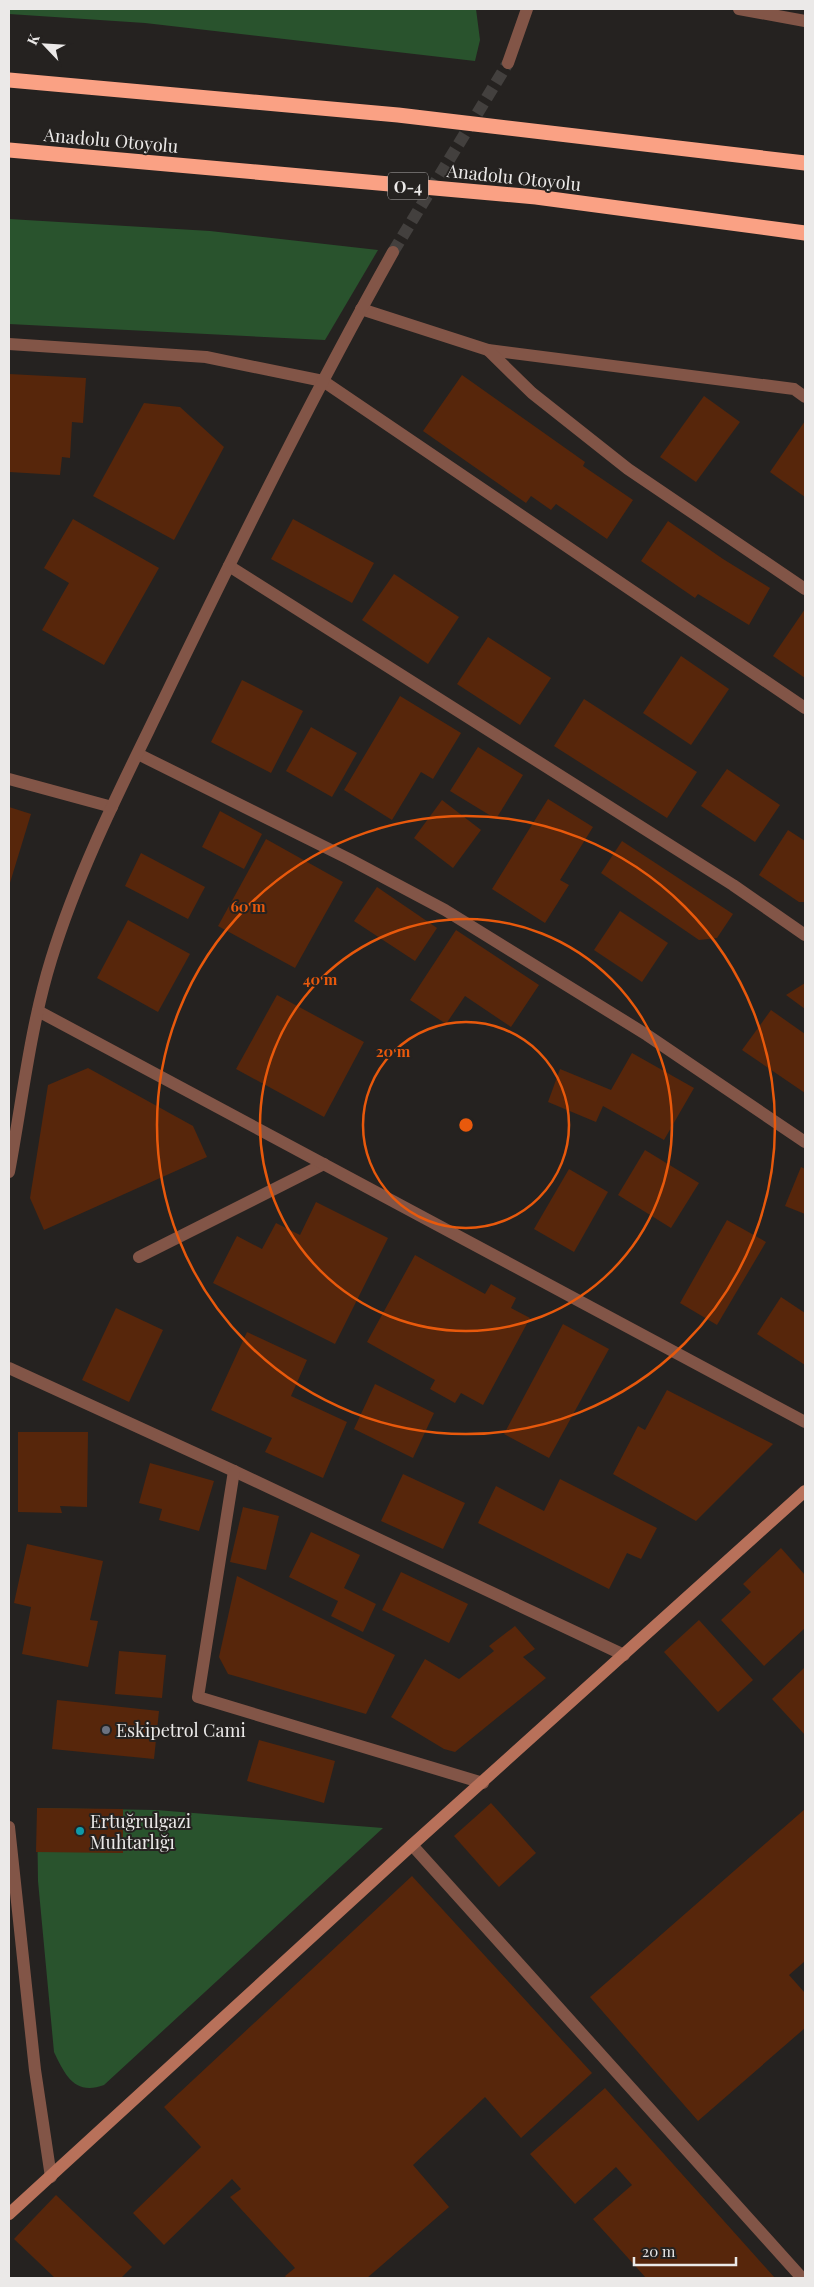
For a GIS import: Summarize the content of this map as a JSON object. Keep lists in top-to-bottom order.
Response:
{
  "streets": {
    "highway": ["Anadolu Otoyolu", "O-4"]
  },
  "places": ["Eskipetrol Cami", "Ertuğrulgazi Muhtarlığı"],
  "scale_bar": "20 m",
  "north": "top left",
  "rings": ["60 m", "40 m", "20 m"]
}
